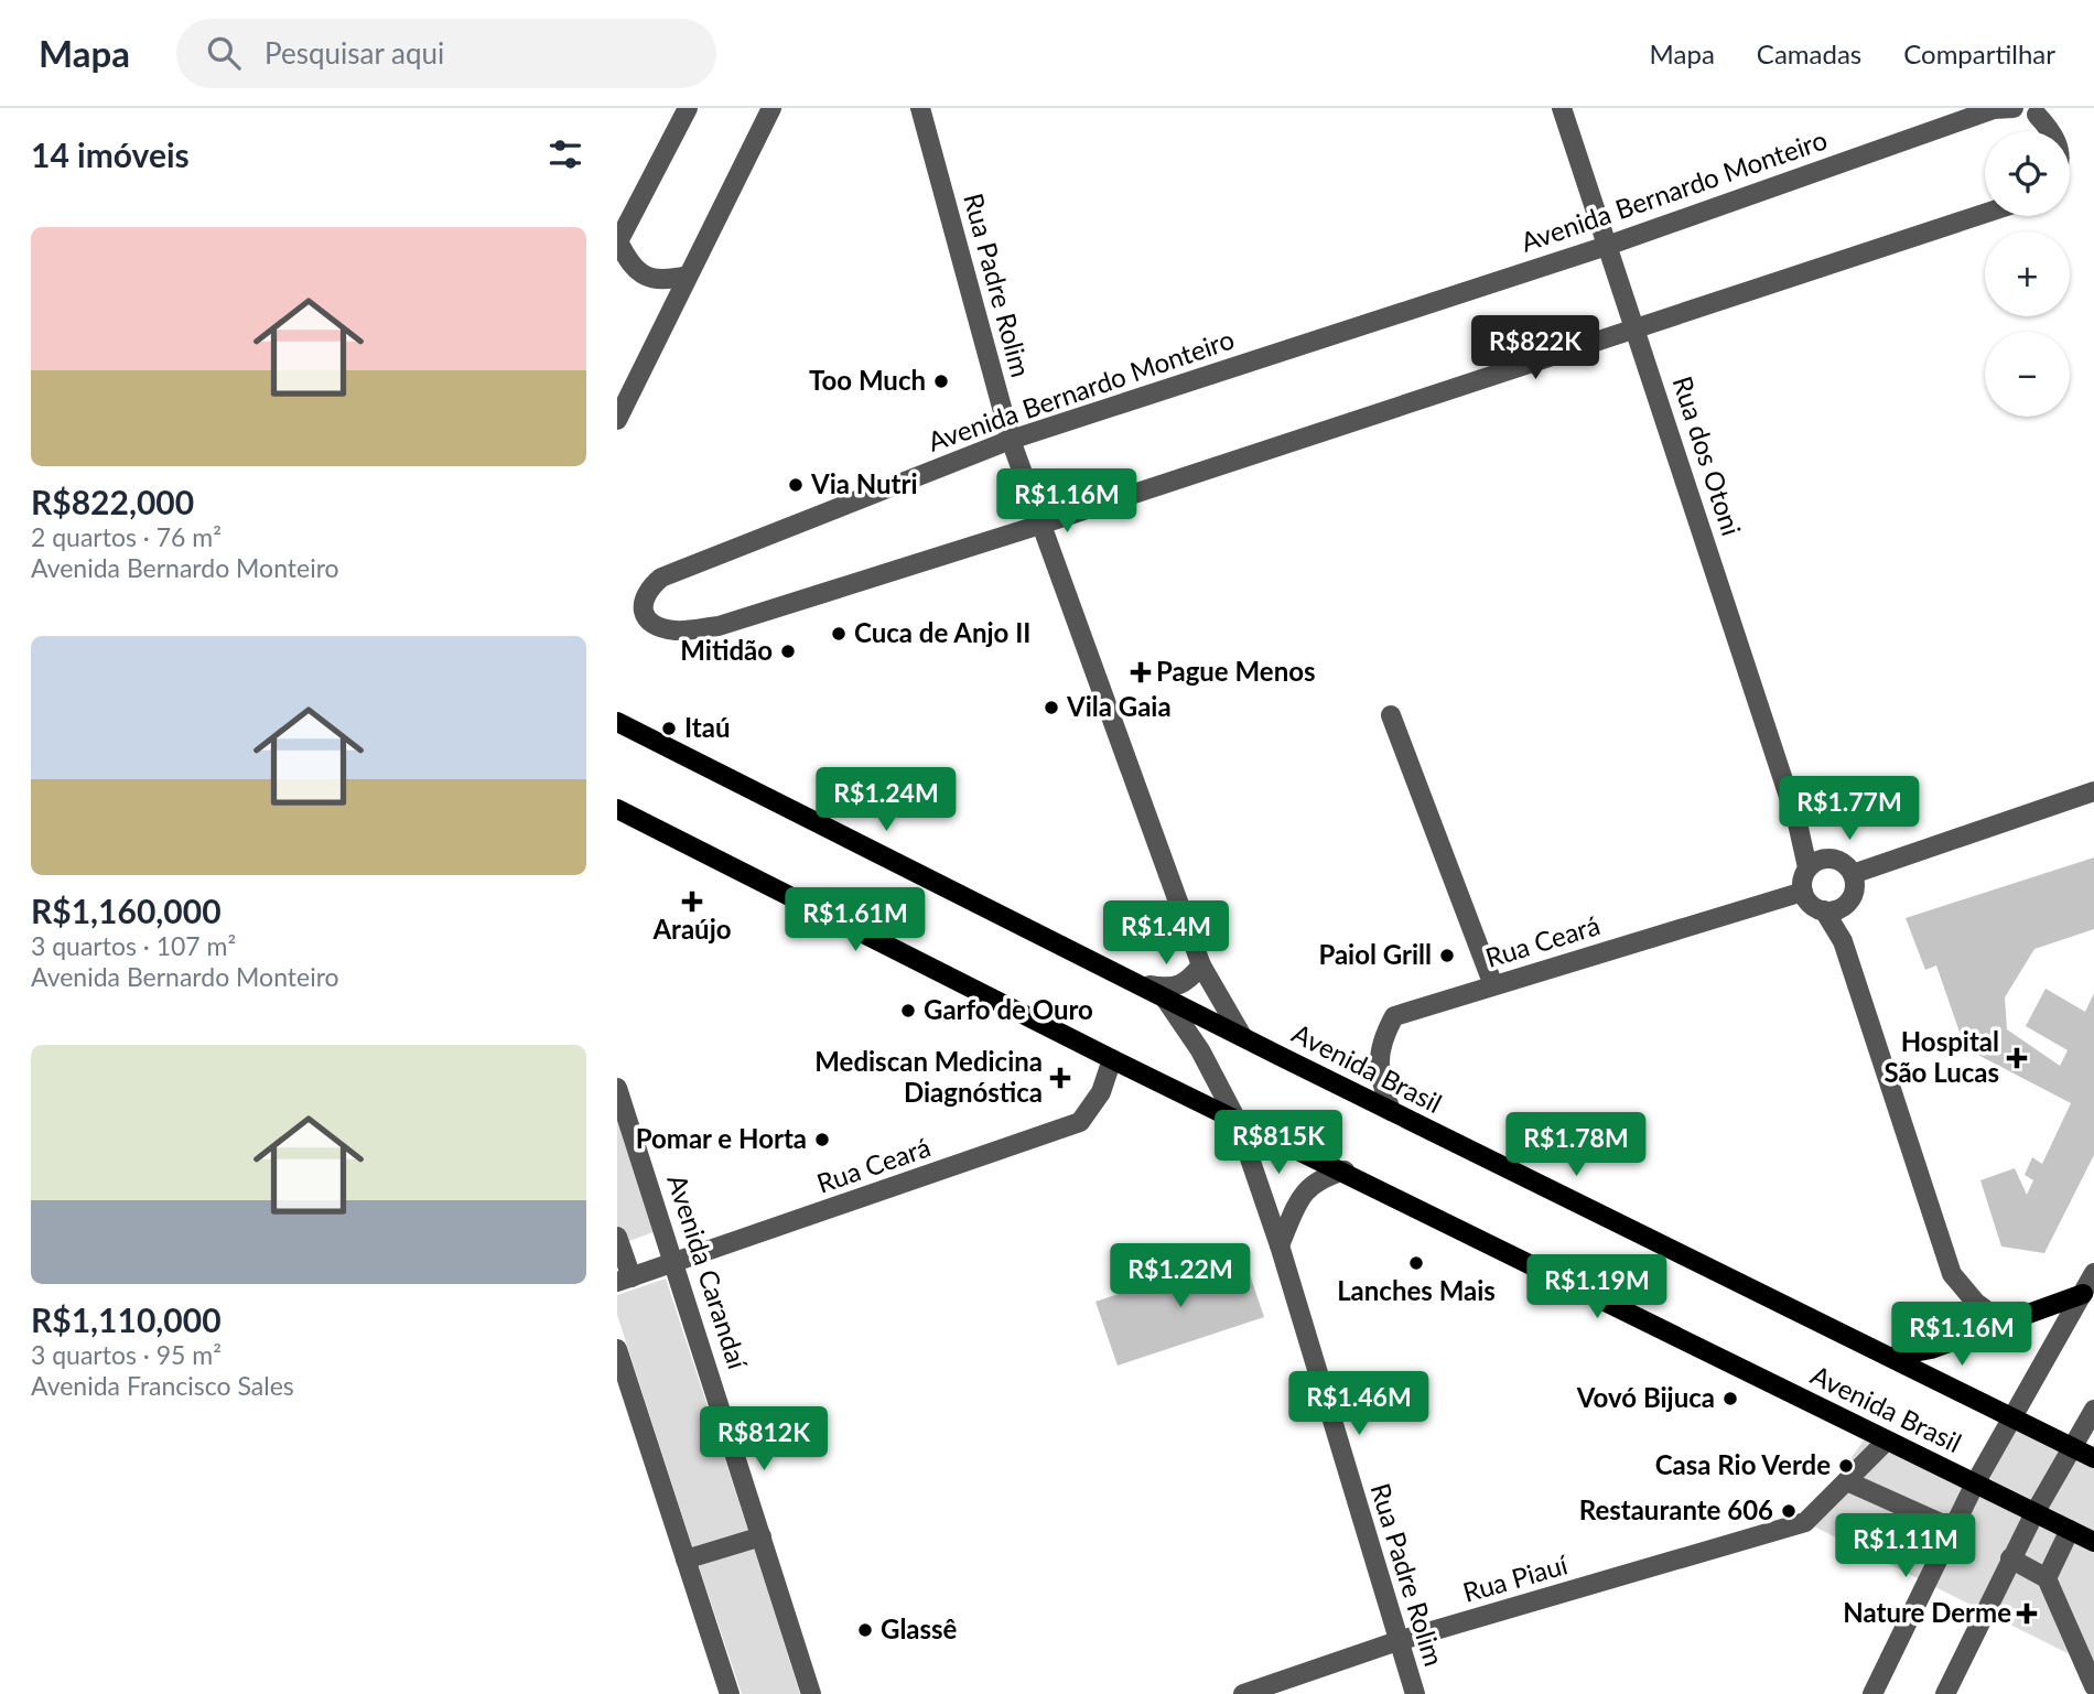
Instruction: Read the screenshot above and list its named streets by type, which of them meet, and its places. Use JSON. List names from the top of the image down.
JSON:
{
  "streets": {
    "main road": ["Avenida Brasil"],
    "street": [
      "Avenida Bernardo Monteiro",
      "Rua Padre Rolim",
      "Rua dos Otoni",
      "Rua Ceará",
      "Avenida Carandaí",
      "Rua Piauí"
    ]
  },
  "crossings": [
    ["Avenida Bernardo Monteiro", "Rua Padre Rolim"],
    ["Avenida Bernardo Monteiro", "Rua dos Otoni"],
    ["Rua Padre Rolim", "Avenida Brasil"],
    ["Rua Padre Rolim", "Rua Piauí"],
    ["Rua dos Otoni", "Rua Ceará"],
    ["Rua Ceará", "Avenida Brasil"],
    ["Rua Ceará", "Avenida Carandaí"]
  ],
  "places": {
    "other": [
      "Too Much",
      "Via Nutri",
      "Cuca de Anjo II",
      "Mitidão",
      "Vila Gaia",
      "Itaú",
      "Paiol Grill",
      "Garfo de Ouro",
      "Pomar e Horta",
      "Lanches Mais",
      "Vovó Bijuca",
      "Casa Rio Verde",
      "Restaurante 606",
      "Glassê"
    ],
    "health": [
      "Pague Menos",
      "Araújo",
      "Hospital São Lucas",
      "Mediscan Medicina Diagnóstica",
      "Nature Derme"
    ]
  },
  "page": {
    "header": "Mapa",
    "search": "Pesquisar aqui",
    "nav": ["Mapa", "Camadas", "Compartilhar"],
    "heading": "14 imóveis",
    "map_buttons": ["+", "−"],
    "list": [
      {
        "name": "R$822,000",
        "note": "2 quartos · 76 m² · Avenida Bernardo Monteiro"
      },
      {
        "name": "R$1,160,000",
        "note": "3 quartos · 107 m² · Avenida Bernardo Monteiro"
      },
      {
        "name": "R$1,110,000",
        "note": "3 quartos · 95 m² · Avenida Francisco Sales"
      }
    ],
    "price": [
      "R$822K",
      "R$1.16M",
      "R$1.24M",
      "R$1.77M",
      "R$1.61M",
      "R$1.4M",
      "R$815K",
      "R$1.78M",
      "R$1.22M",
      "R$1.19M",
      "R$1.16M",
      "R$1.46M",
      "R$812K",
      "R$1.11M"
    ]
  }
}
